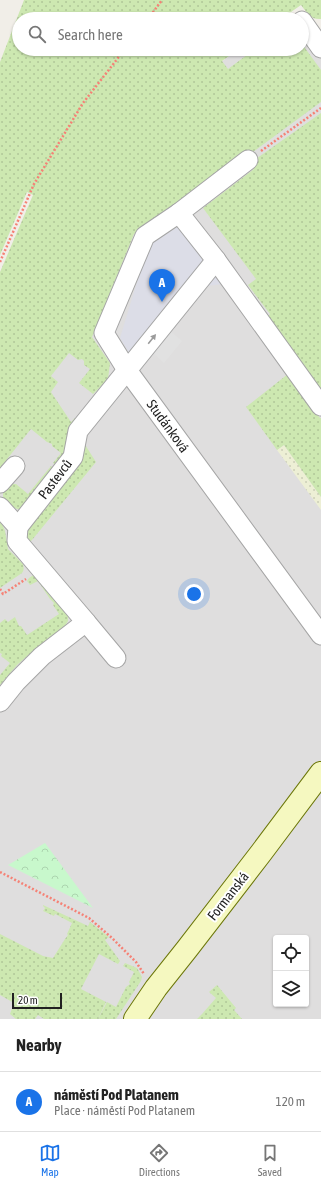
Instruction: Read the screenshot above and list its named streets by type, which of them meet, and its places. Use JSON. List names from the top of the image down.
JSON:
{
  "streets": {
    "street": ["Studánková", "Pastevců", "Formanská"]
  },
  "crossings": [
    ["Studánková", "Pastevců"]
  ],
  "one_way": ["Pastevců"],
  "scale_bar": "20 m",
  "page": {
    "search": "Search here",
    "pins": "A",
    "scale": "20 m",
    "heading": "Nearby",
    "list": [
      {
        "mark": "A",
        "name": "náměstí Pod Platanem",
        "note": "Place · náměstí Pod Platanem",
        "value": "120 m"
      }
    ],
    "nav": ["Map", "Directions", "Saved"]
  }
}
